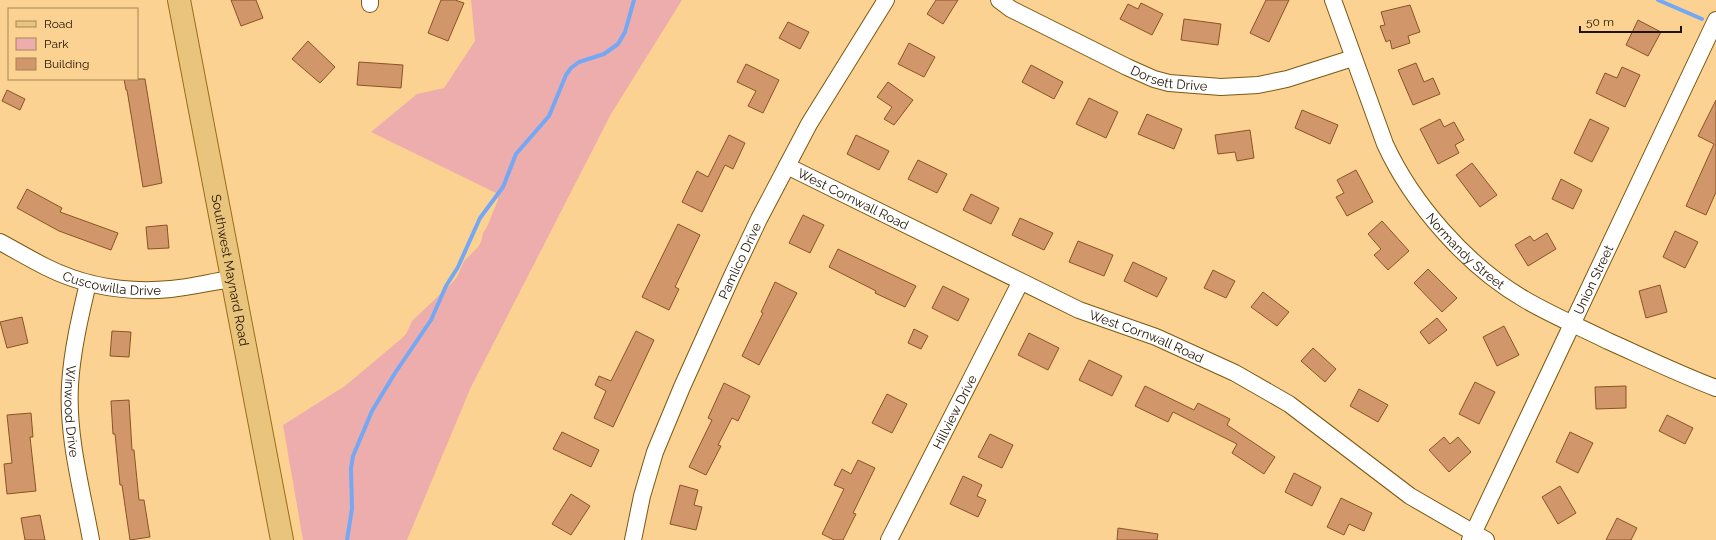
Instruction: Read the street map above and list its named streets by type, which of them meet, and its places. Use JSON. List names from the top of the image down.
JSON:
{
  "streets": {
    "main road": ["Southwest Maynard Road"],
    "street": [
      "Dorsett Drive",
      "West Cornwall Road",
      "Normandy Street",
      "Pamlico Drive",
      "Union Street",
      "Cuscowilla Drive",
      "Winwood Drive",
      "Hillview Drive"
    ]
  },
  "crossings": [
    ["Dorsett Drive", "Normandy Street"],
    ["West Cornwall Road", "Pamlico Drive"],
    ["West Cornwall Road", "Union Street"],
    ["West Cornwall Road", "Hillview Drive"],
    ["Normandy Street", "Union Street"],
    ["Southwest Maynard Road", "Cuscowilla Drive"],
    ["Cuscowilla Drive", "Winwood Drive"]
  ],
  "legend": ["Road", "Park", "Building"],
  "scale_bar": "50 m"
}
